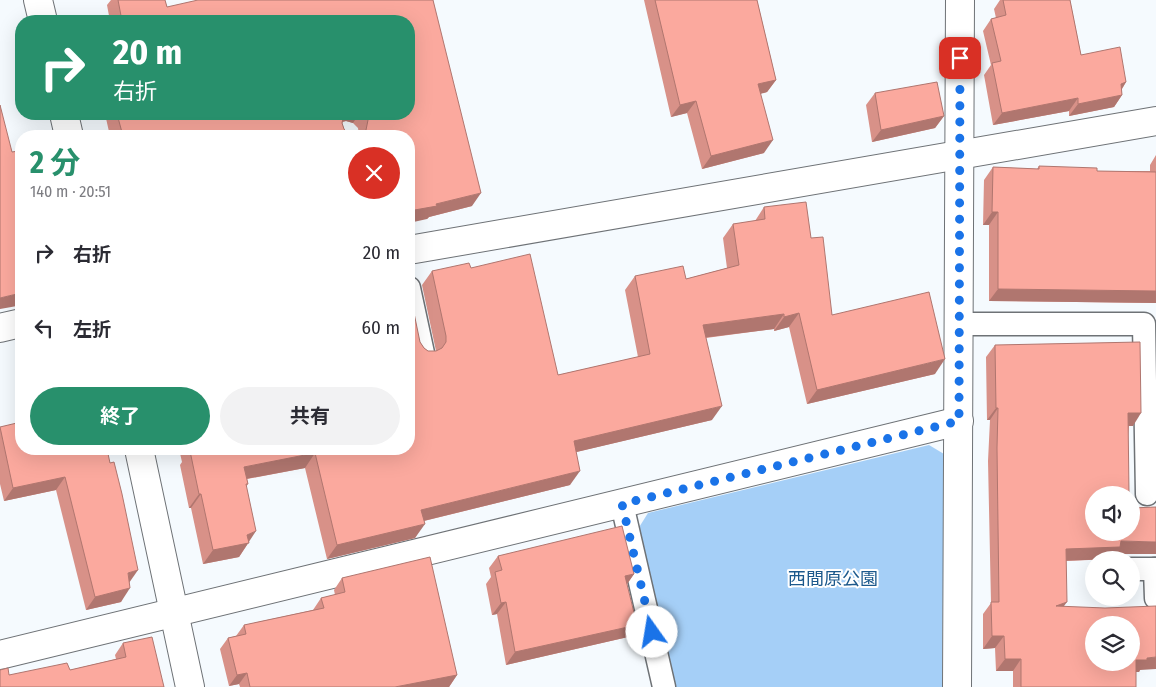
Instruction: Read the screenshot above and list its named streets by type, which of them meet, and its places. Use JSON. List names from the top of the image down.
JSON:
{
  "parks": ["西間原公園"],
  "page": {
    "turn": ["20 m", "右折"],
    "heading": ["2 分", "140 m · 20:51"],
    "list": [
      {
        "name": "右折",
        "value": "20 m"
      },
      {
        "name": "左折",
        "value": "60 m"
      }
    ],
    "buttons": ["終了", "共有"]
  }
}
